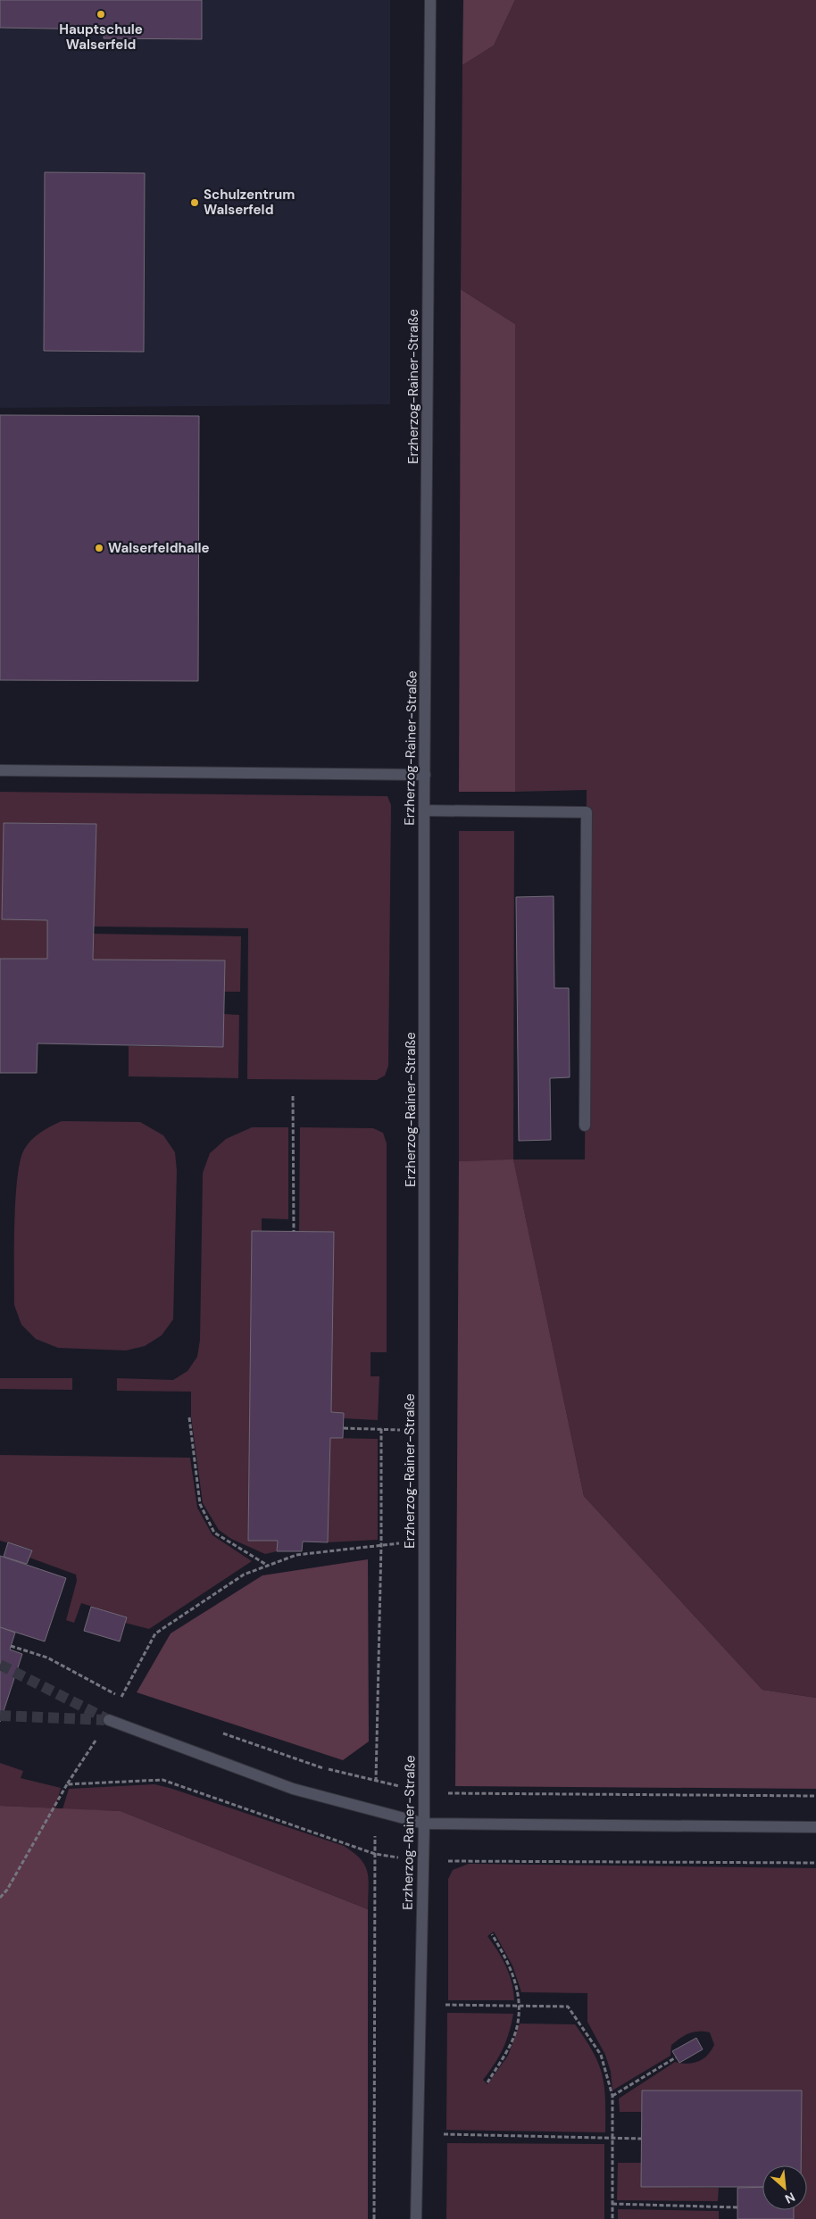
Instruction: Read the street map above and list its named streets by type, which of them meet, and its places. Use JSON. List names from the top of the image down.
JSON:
{
  "streets": {
    "lane": ["Erzherzog-Rainer-Straße"]
  },
  "places": ["Hauptschule Walserfeld", "Schulzentrum Walserfeld", "Walserfeldhalle"],
  "north": "bottom right"
}
